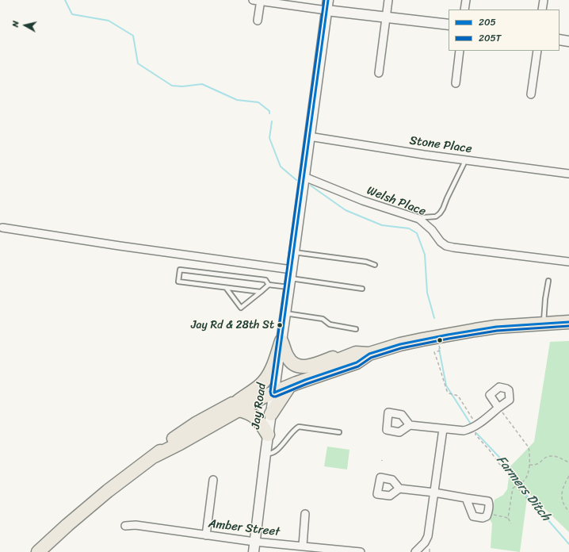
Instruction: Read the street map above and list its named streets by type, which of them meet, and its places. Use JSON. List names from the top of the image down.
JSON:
{
  "streets": {
    "street": [
      "Stone Place",
      "Welsh Place",
      "Jay Road",
      "Amber Street"
    ]
  },
  "crossings": [
    ["Stone Place", "Jay Road"],
    ["Welsh Place", "Jay Road"],
    ["Jay Road", "Amber Street"]
  ],
  "water": ["Farmers Ditch"],
  "places": ["Jay Rd & 28th St"],
  "lines": ["transit line 205", "transit line 205T"],
  "legend": ["205", "205T"],
  "north": "left"
}
